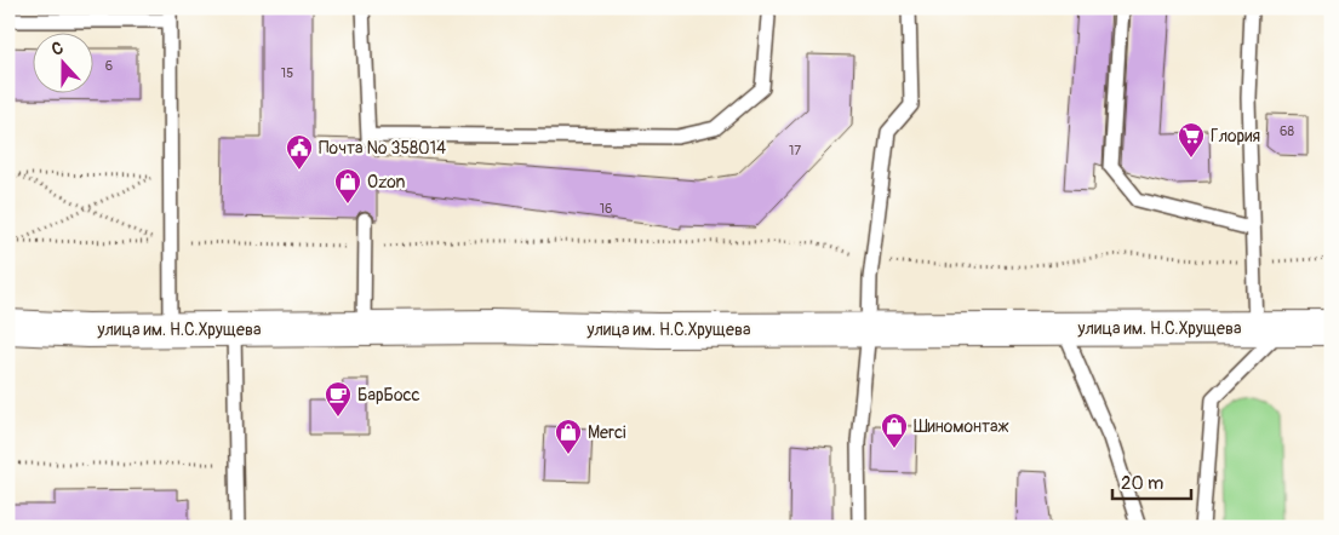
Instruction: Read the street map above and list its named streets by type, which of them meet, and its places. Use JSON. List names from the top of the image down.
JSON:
{
  "streets": {
    "main road": ["улица им. Н.С.Хрущева"]
  },
  "places": {
    "supermarket": ["Глория"],
    "public building": ["Почта № 358014"],
    "shop": ["Ozon", "Шиномонтаж", "Merci"],
    "cafe": ["БарБосс"]
  },
  "house_numbers": [
    "6",
    "15",
    "68",
    "17",
    "16"
  ],
  "scale_bar": "20 m",
  "north": "top"
}
